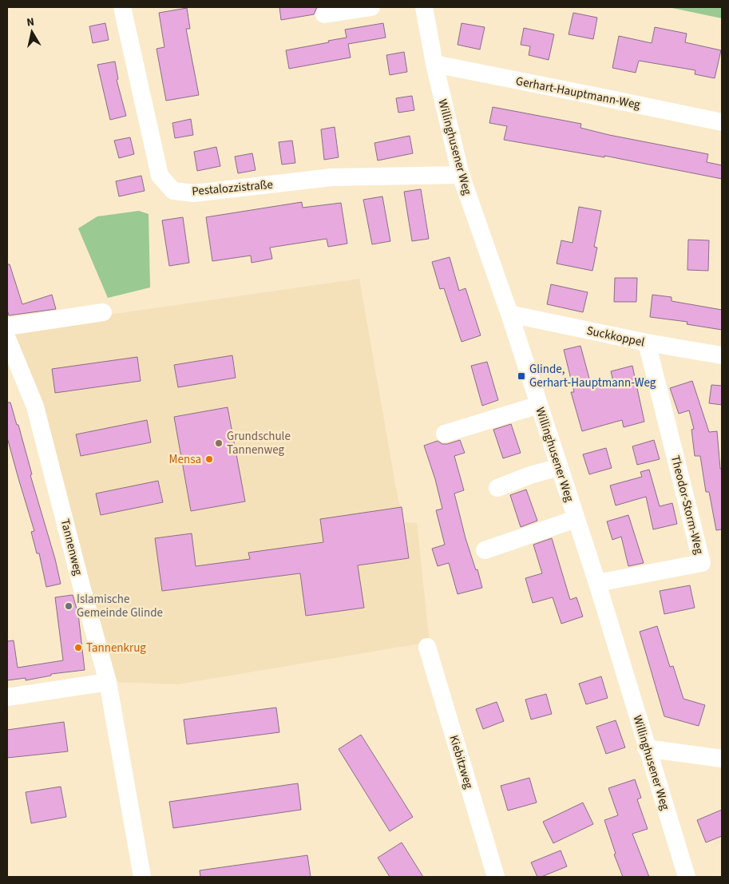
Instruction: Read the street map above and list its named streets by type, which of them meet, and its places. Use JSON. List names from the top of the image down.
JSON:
{
  "streets": {
    "street": [
      "Gerhart-Hauptmann-Weg",
      "Willinghusener Weg",
      "Pestalozzistraße",
      "Suckkoppel",
      "Theodor-Storm-Weg",
      "Tannenweg",
      "Kiebitzweg"
    ]
  },
  "crossings": [
    ["Gerhart-Hauptmann-Weg", "Willinghusener Weg"],
    ["Willinghusener Weg", "Pestalozzistraße"],
    ["Willinghusener Weg", "Suckkoppel"],
    ["Willinghusener Weg", "Theodor-Storm-Weg"],
    ["Suckkoppel", "Theodor-Storm-Weg"]
  ],
  "places": {
    "transit": ["Glinde, Gerhart-Hauptmann-Weg"],
    "other": [
      "Grundschule Tannenweg",
      "Mensa",
      "Islamische Gemeinde Glinde",
      "Tannenkrug"
    ]
  },
  "north": "top"
}
